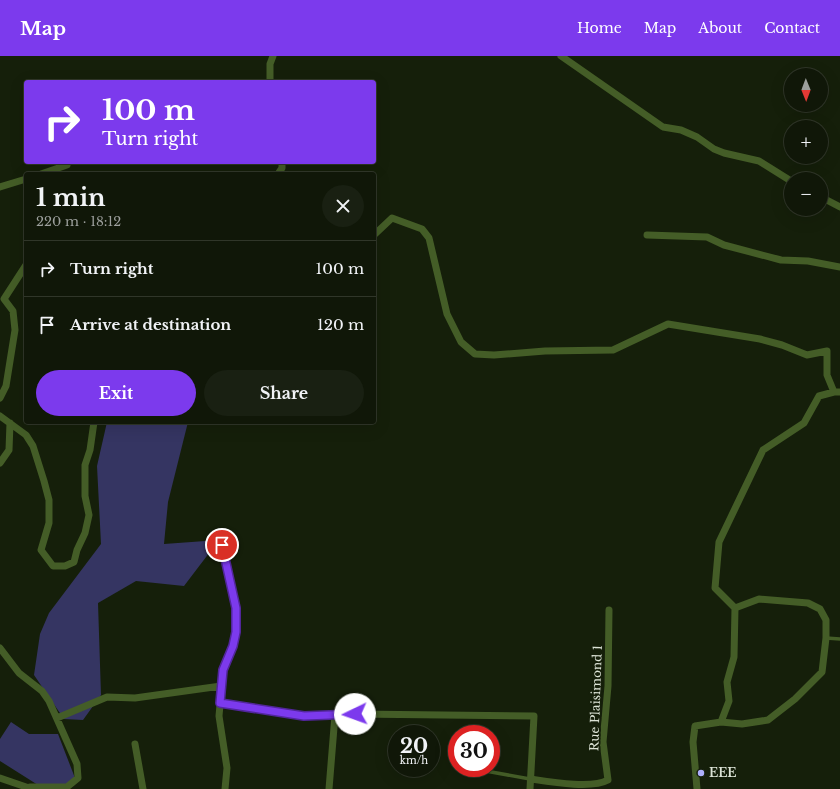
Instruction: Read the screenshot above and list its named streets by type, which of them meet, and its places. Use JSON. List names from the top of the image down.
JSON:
{
  "streets": {
    "street": ["Rue Plaisimond 1"]
  },
  "places": ["EEE"],
  "north": "bottom",
  "page": {
    "header": "Map",
    "nav": [
      "Home",
      "Map",
      "About",
      "Contact"
    ],
    "map_buttons": ["+", "−"],
    "turn": ["100 m", "Turn right"],
    "heading": ["1 min", "220 m · 18:12"],
    "list": [
      {
        "name": "Turn right",
        "value": "100 m"
      },
      {
        "name": "Arrive at destination",
        "value": "120 m"
      }
    ],
    "buttons": ["Exit", "Share"],
    "speed": "20 km/h",
    "limit": "30"
  }
}
